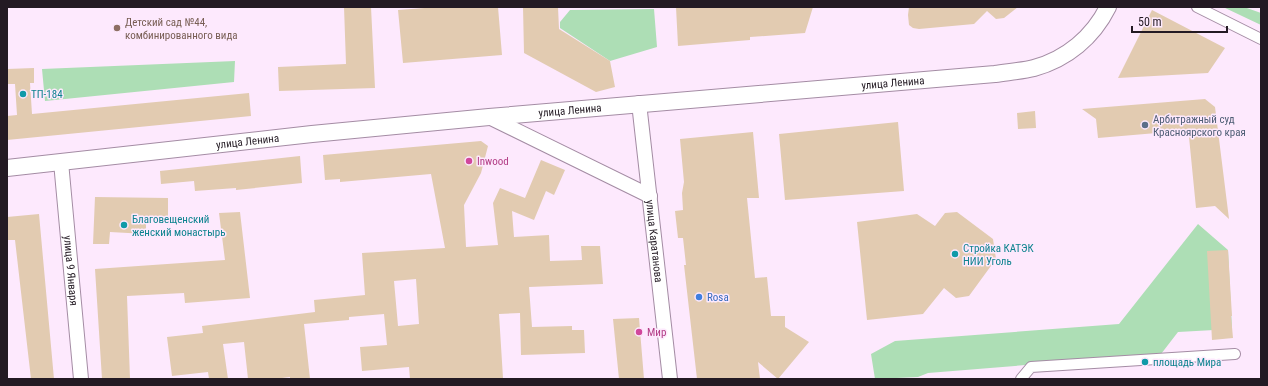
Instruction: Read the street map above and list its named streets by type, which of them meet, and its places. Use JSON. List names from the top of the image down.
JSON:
{
  "streets": {
    "main road": ["улица Ленина"],
    "street": ["улица Каратанова", "улица 9 Января"]
  },
  "crossings": [
    ["улица Ленина", "улица Каратанова"],
    ["улица Ленина", "улица 9 Января"]
  ],
  "places": [
    "Детский сад №44, комбинированного вида",
    "ТП-184",
    "Арбитражный суд Красноярского края",
    "Inwood",
    "Благовещенский женский монастырь",
    "Стройка КАТЭК НИИ Уголь",
    "Rosa",
    "Мир",
    "площадь Мира"
  ],
  "scale_bar": "50 m"
}
